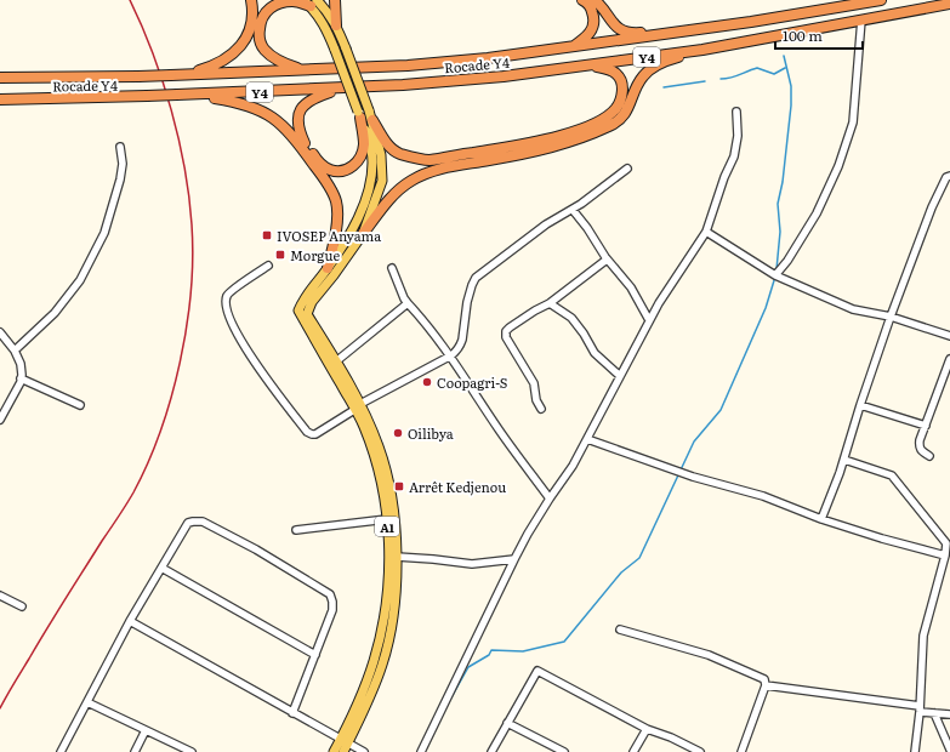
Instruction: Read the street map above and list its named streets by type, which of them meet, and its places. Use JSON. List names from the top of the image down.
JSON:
{
  "streets": {
    "highway": ["Y4", "Rocade Y4"],
    "main road": ["A1"]
  },
  "places": {
    "transit": ["IVOSEP Anyama", "Morgue", "Arrêt Kedjenou"],
    "other": ["Coopagri-S", "Oilibya"]
  },
  "scale_bar": "100 m"
}
